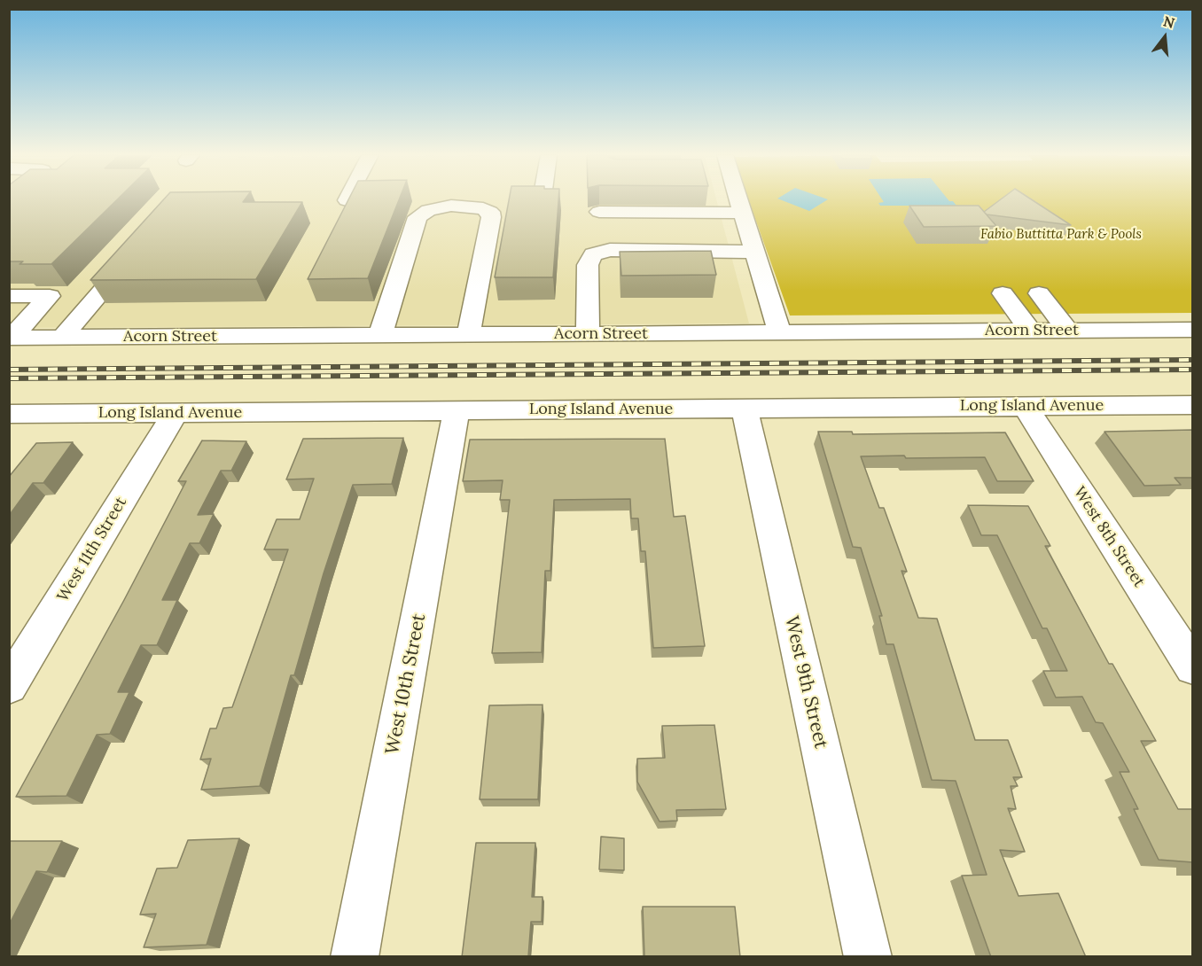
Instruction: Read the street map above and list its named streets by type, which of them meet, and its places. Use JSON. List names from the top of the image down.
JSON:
{
  "streets": {
    "street": [
      "Acorn Street",
      "Long Island Avenue",
      "West 8th Street",
      "West 11th Street",
      "West 9th Street",
      "West 10th Street"
    ]
  },
  "crossings": [
    ["Long Island Avenue", "West 8th Street"],
    ["Long Island Avenue", "West 11th Street"],
    ["Long Island Avenue", "West 9th Street"],
    ["Long Island Avenue", "West 10th Street"]
  ],
  "parks": ["Fabio Buttitta Park & Pools"],
  "north": "top"
}
